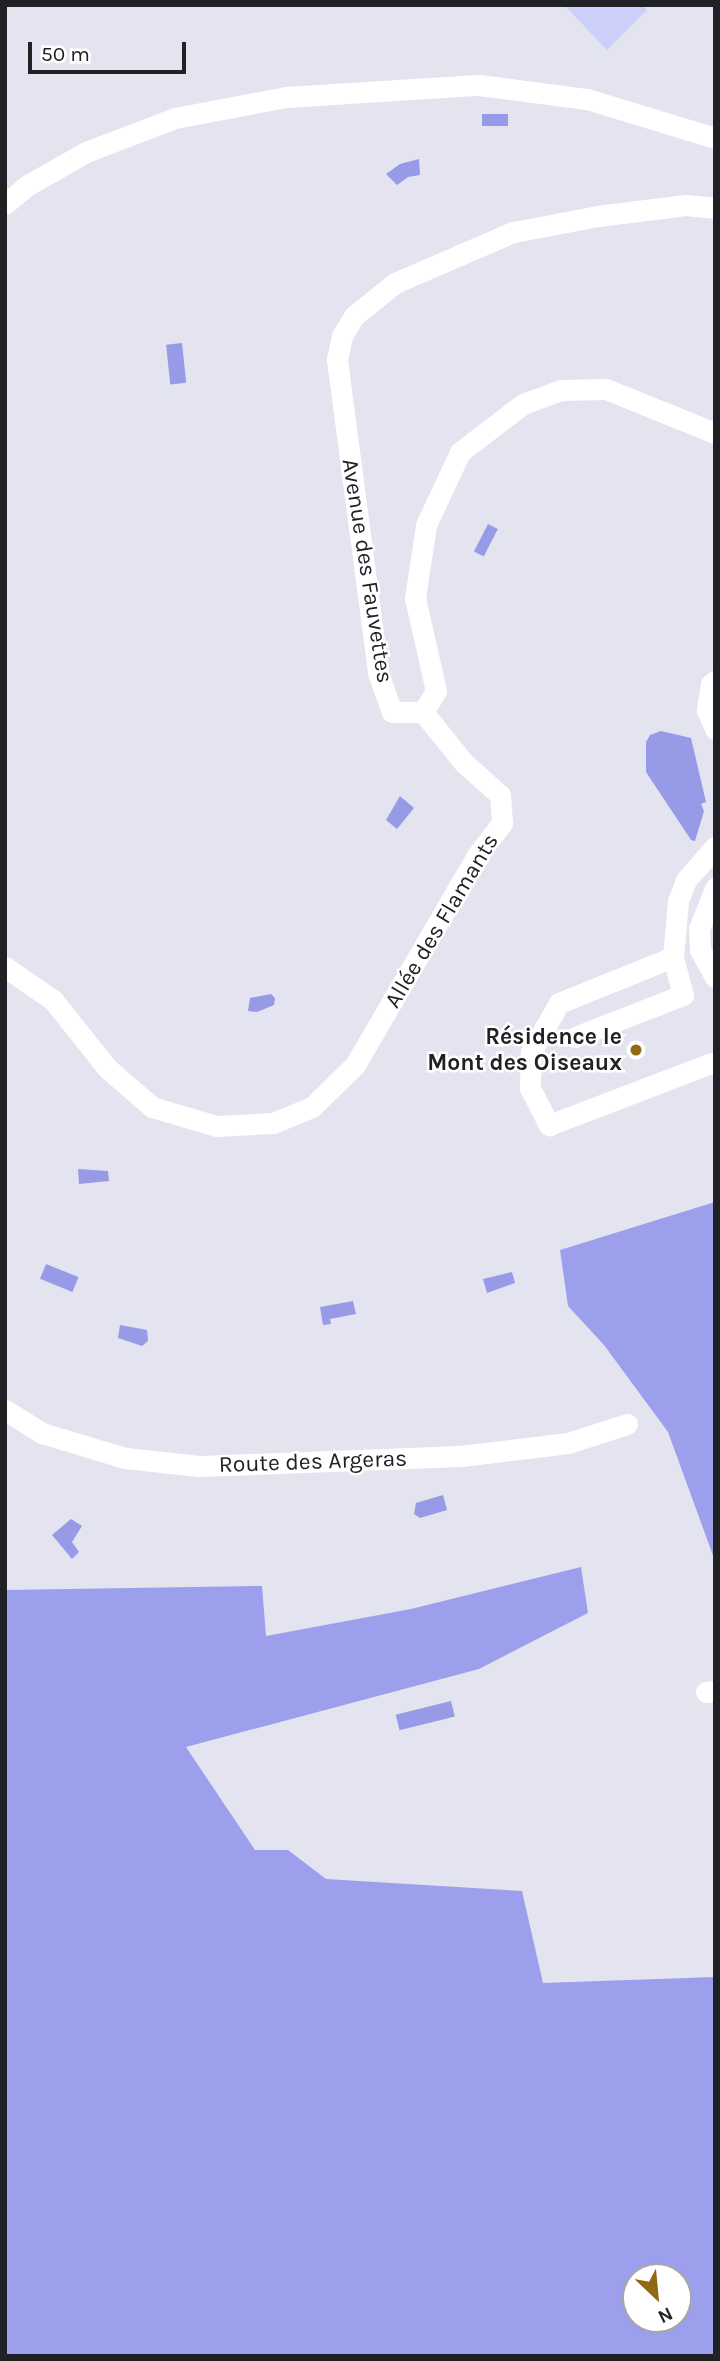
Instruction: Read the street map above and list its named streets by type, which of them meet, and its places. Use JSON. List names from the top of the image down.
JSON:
{
  "streets": {
    "street": ["Avenue des Fauvettes", "Allée des Flamants", "Route des Argeras"]
  },
  "crossings": [
    ["Avenue des Fauvettes", "Allée des Flamants"]
  ],
  "places": ["Résidence le Mont des Oiseaux"],
  "scale_bar": "50 m",
  "north": "bottom right"
}
